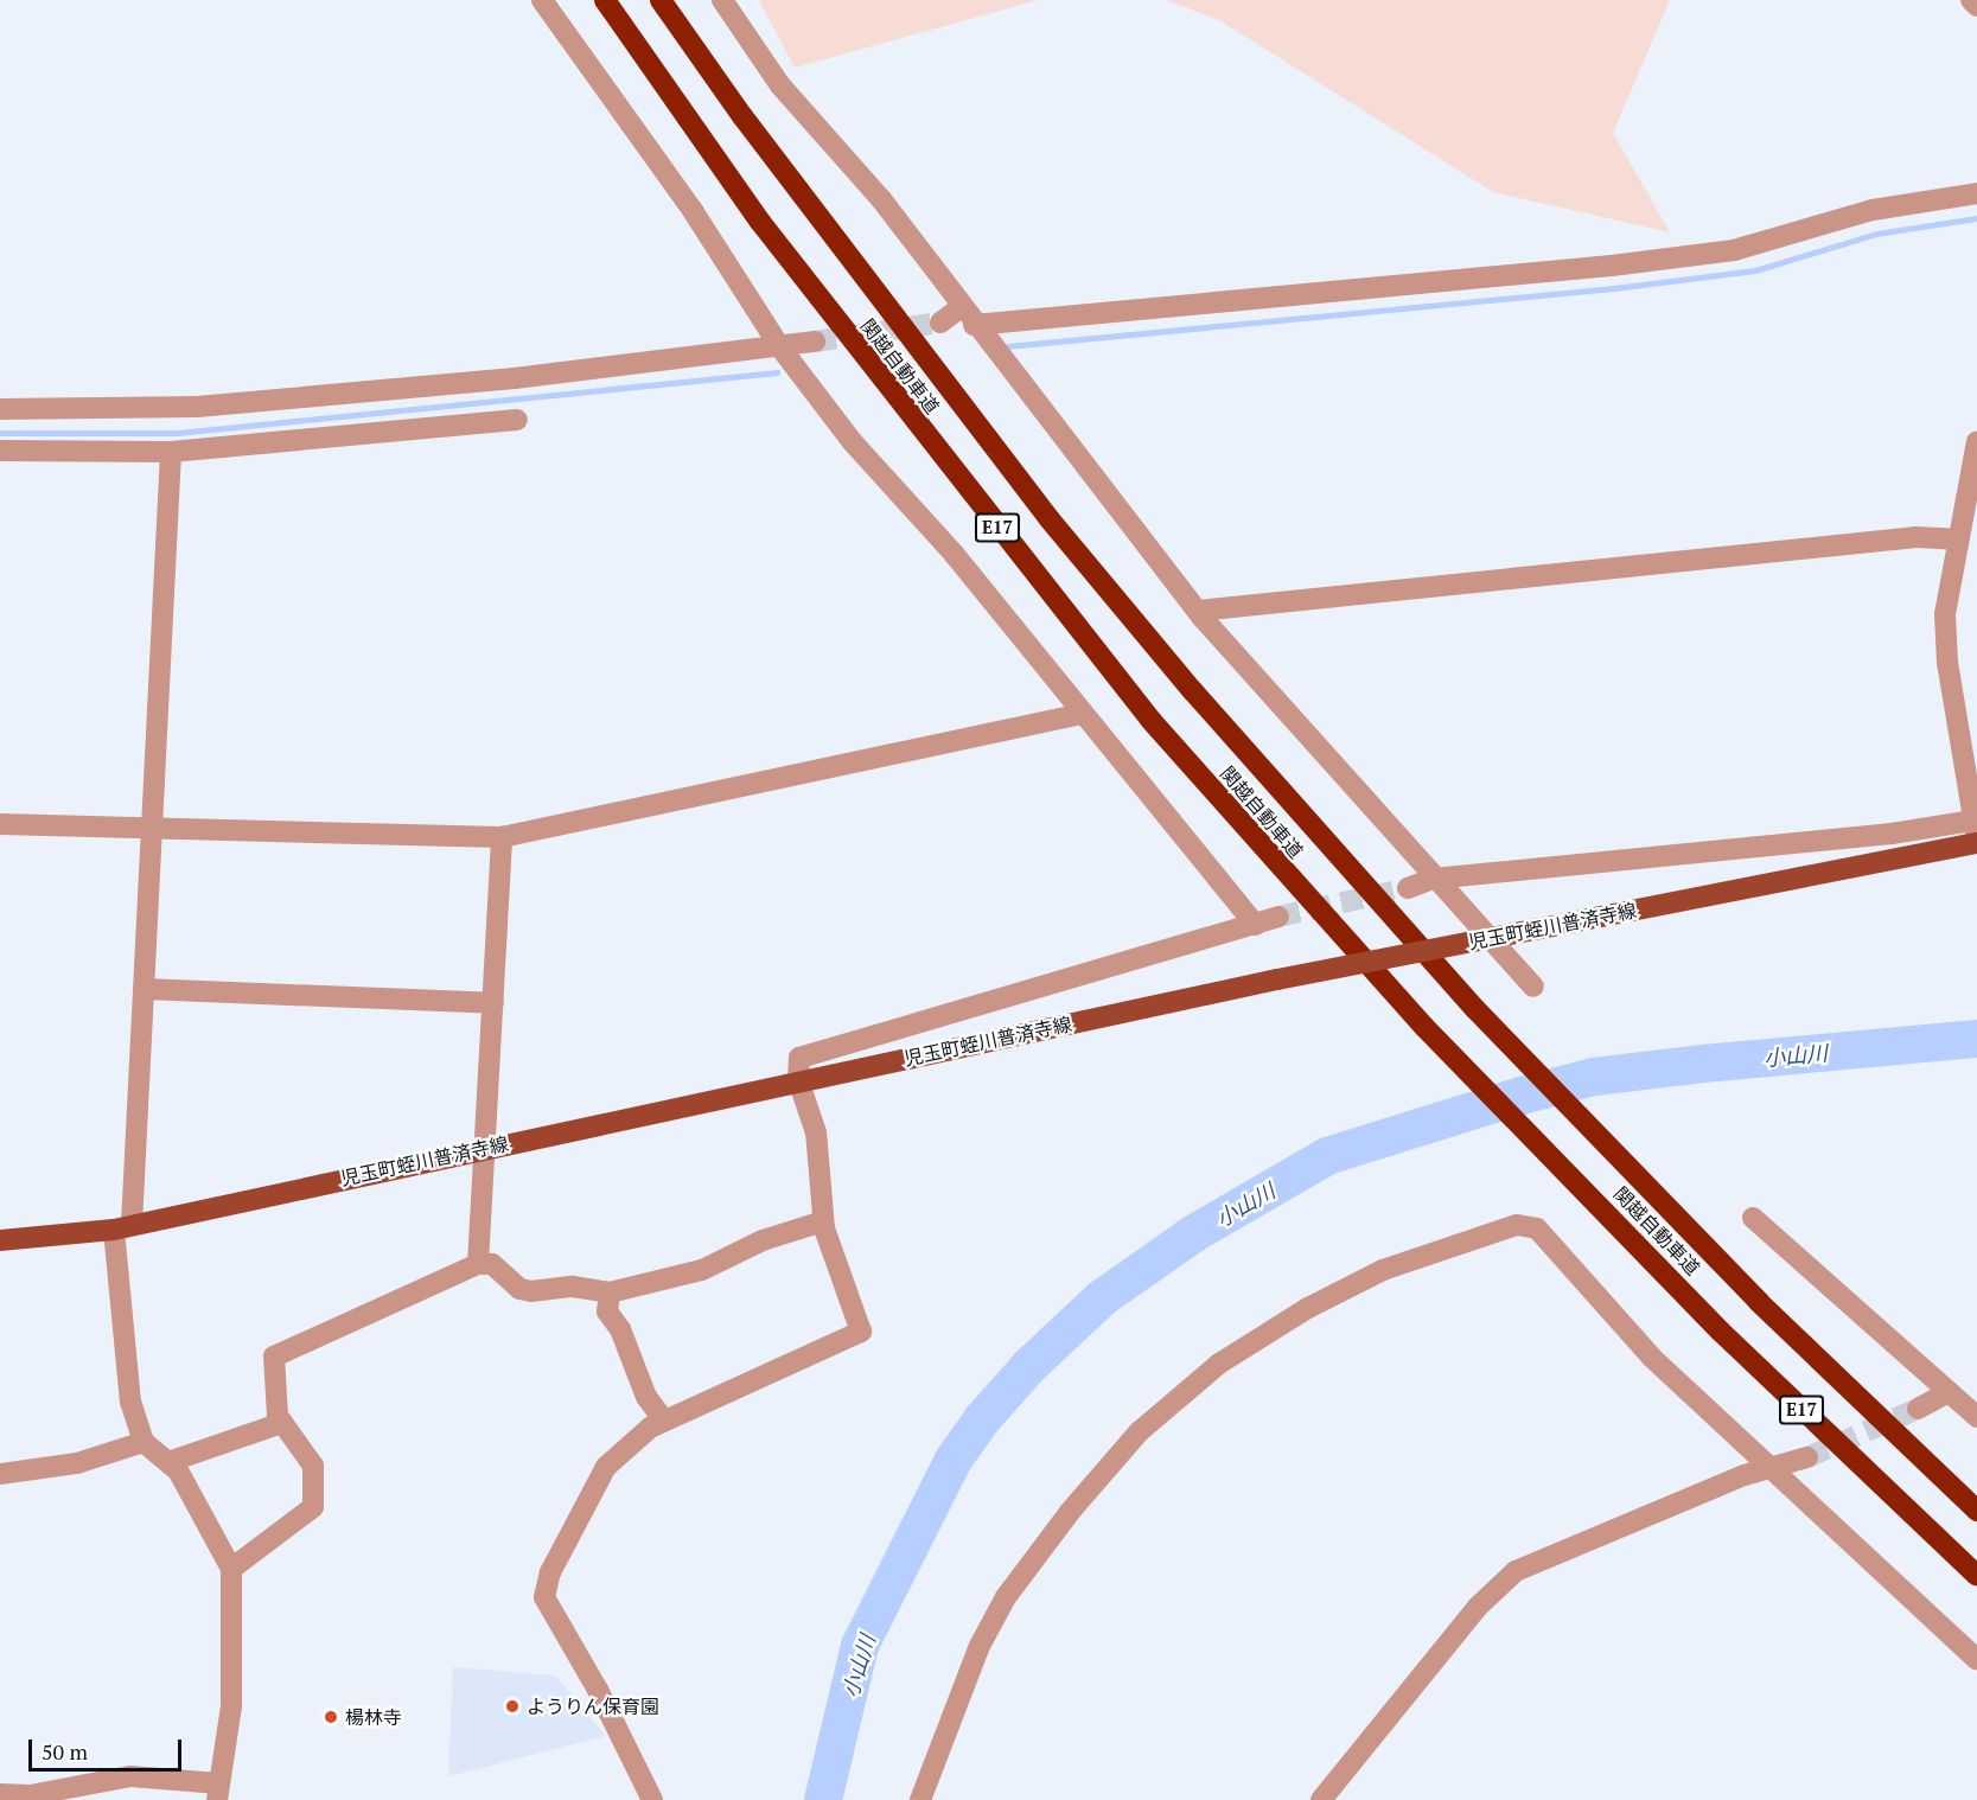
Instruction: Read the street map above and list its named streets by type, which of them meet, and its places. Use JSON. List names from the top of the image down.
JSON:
{
  "streets": {
    "highway": ["関越自動車道", "E17"],
    "main road": ["児玉町蛭川普済寺線"]
  },
  "water": ["小山川"],
  "places": ["ようりん保育園", "楊林寺"],
  "scale_bar": "50 m"
}
